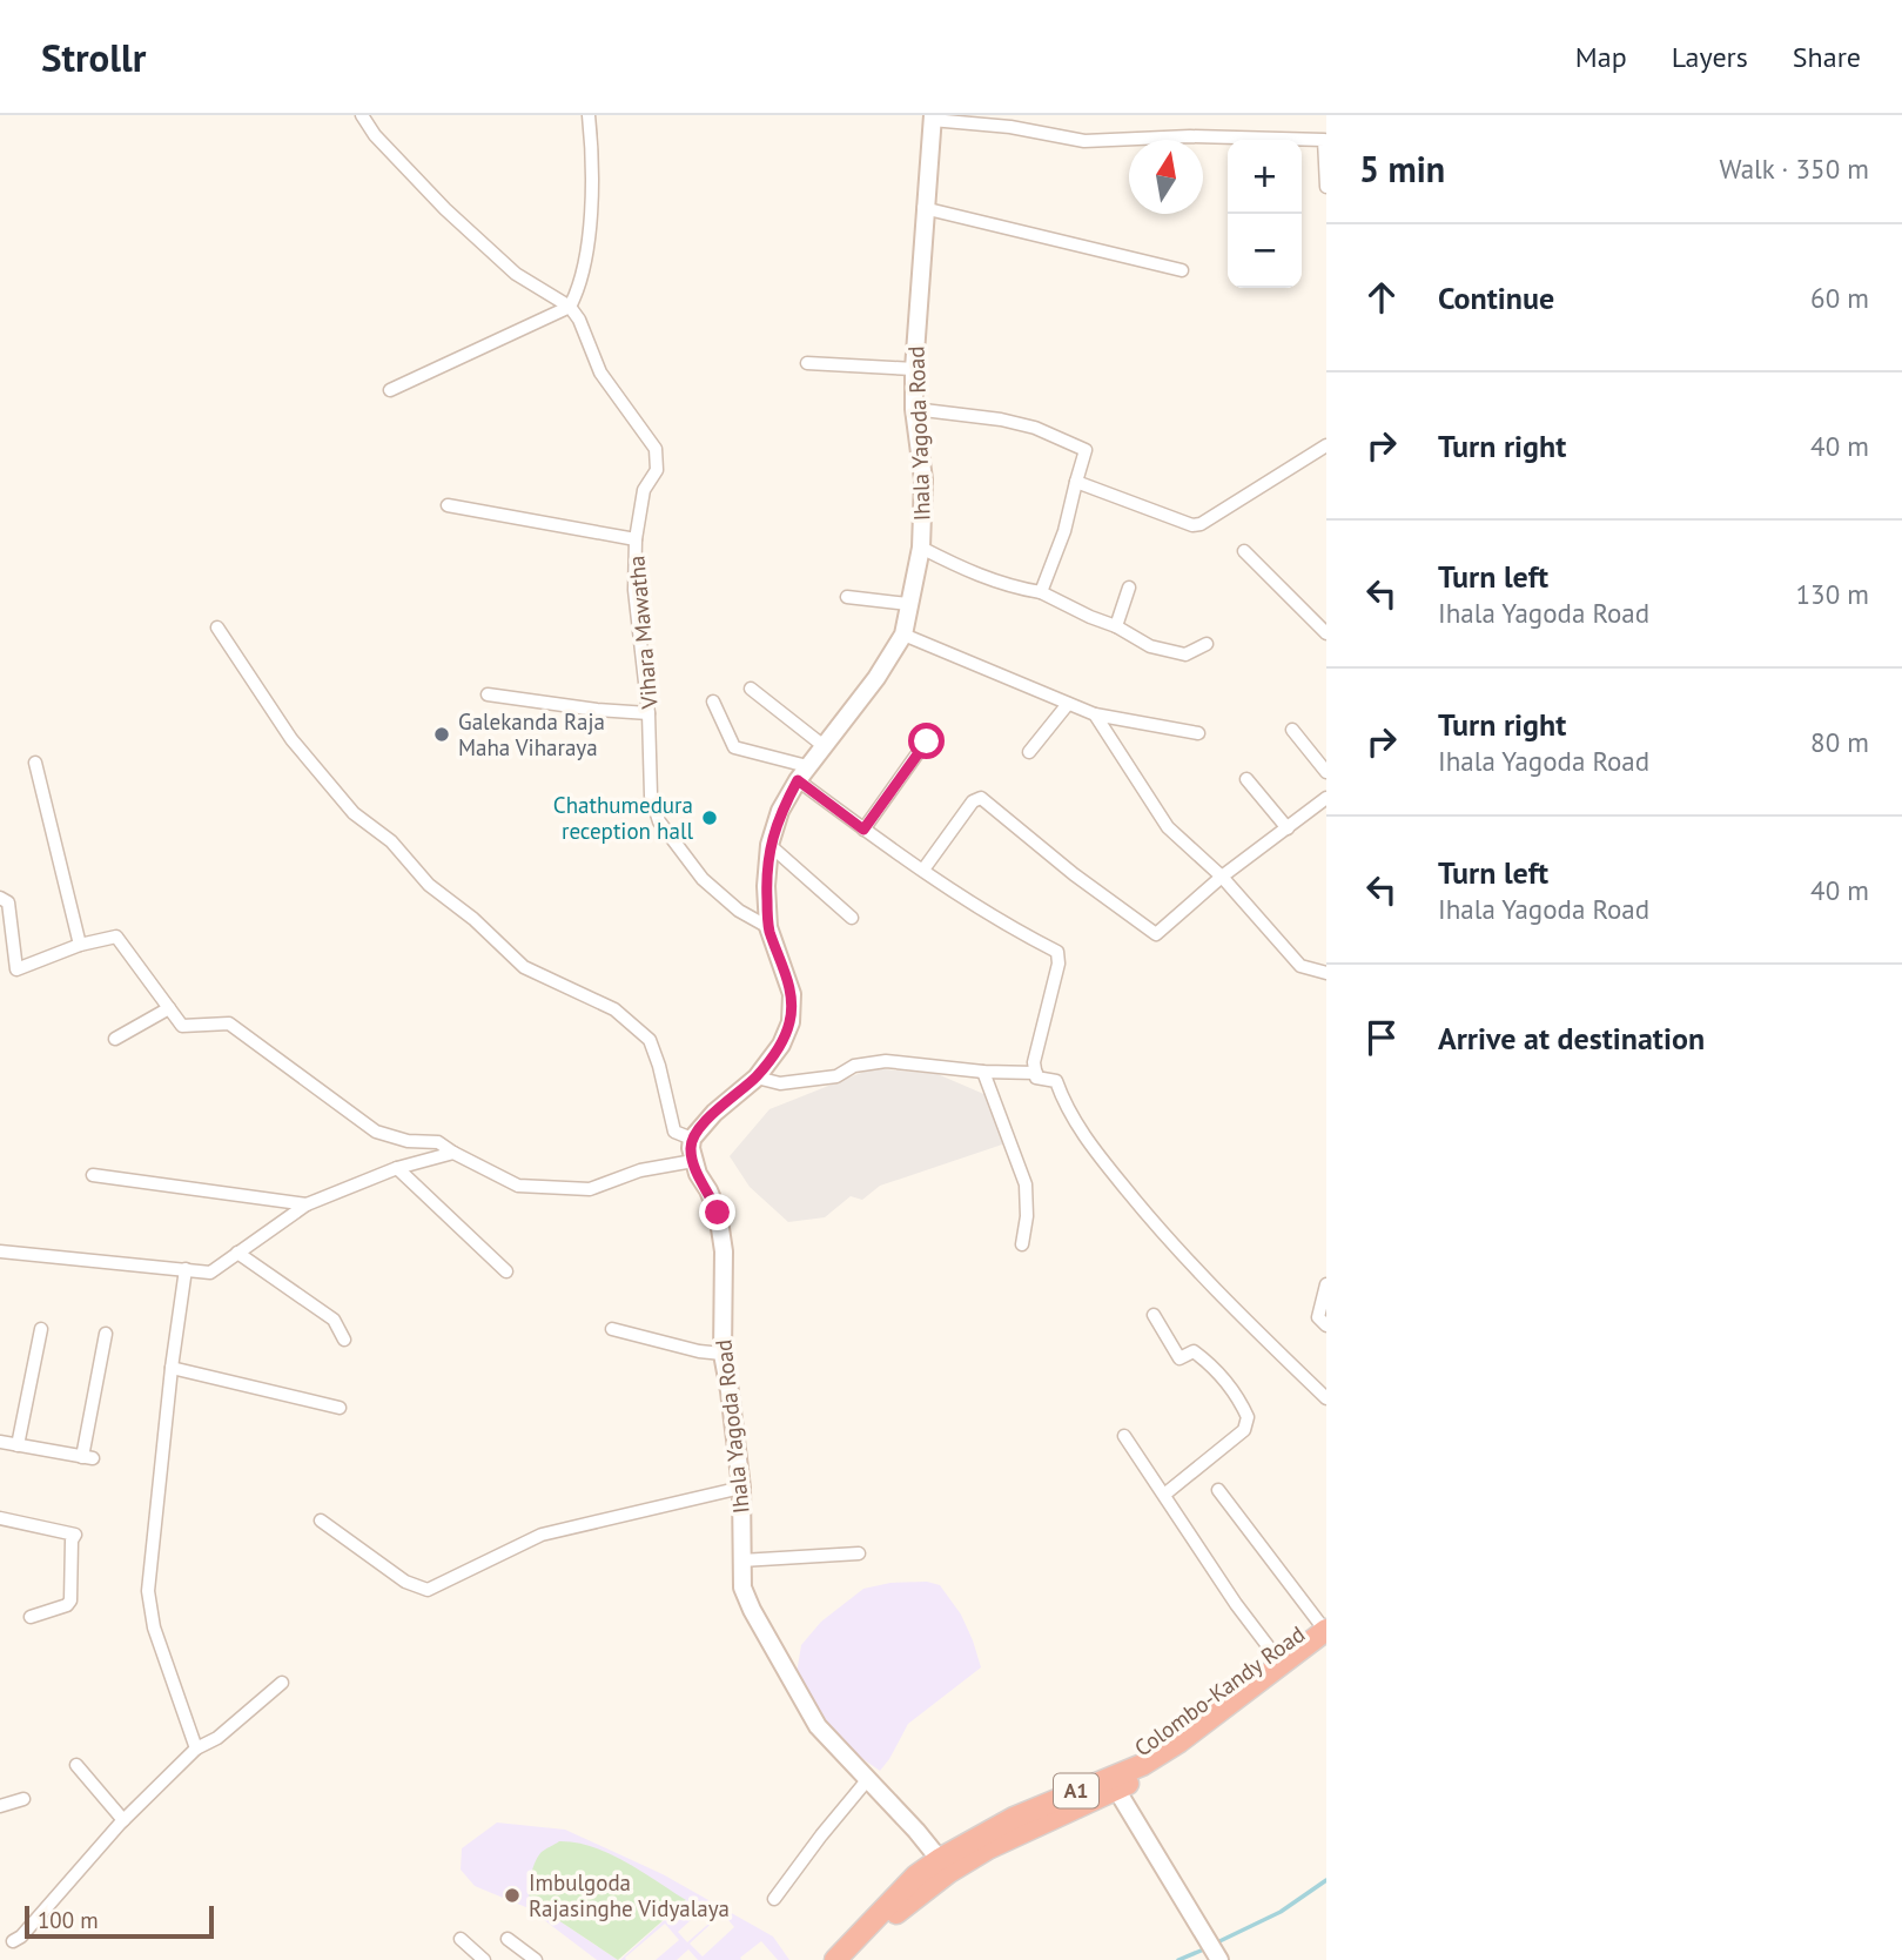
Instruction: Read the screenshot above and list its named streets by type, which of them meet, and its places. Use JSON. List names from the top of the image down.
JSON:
{
  "streets": {
    "highway": ["Colombo-Kandy Road", "A1"],
    "street": ["Ihala Yagoda Road", "Vihara Mawatha"]
  },
  "crossings": [
    ["Ihala Yagoda Road", "Vihara Mawatha"],
    ["Ihala Yagoda Road", "Colombo-Kandy Road"]
  ],
  "places": ["Galekanda Raja Maha Viharaya", "Chathumedura reception hall", "Imbulgoda Rajasinghe Vidyalaya"],
  "scale_bar": "100 m",
  "north": "top",
  "page": {
    "header": "Strollr",
    "nav": ["Map", "Layers", "Share"],
    "heading": ["5 min", "Walk · 350 m"],
    "map_buttons": ["+", "−"],
    "list": [
      ["Continue", "60 m"],
      ["Turn right", "40 m"],
      ["Turn left", "Ihala Yagoda Road", "130 m"],
      ["Turn right", "Ihala Yagoda Road", "80 m"],
      ["Turn left", "Ihala Yagoda Road", "40 m"],
      "Arrive at destination"
    ],
    "scale": "100 m"
  }
}
